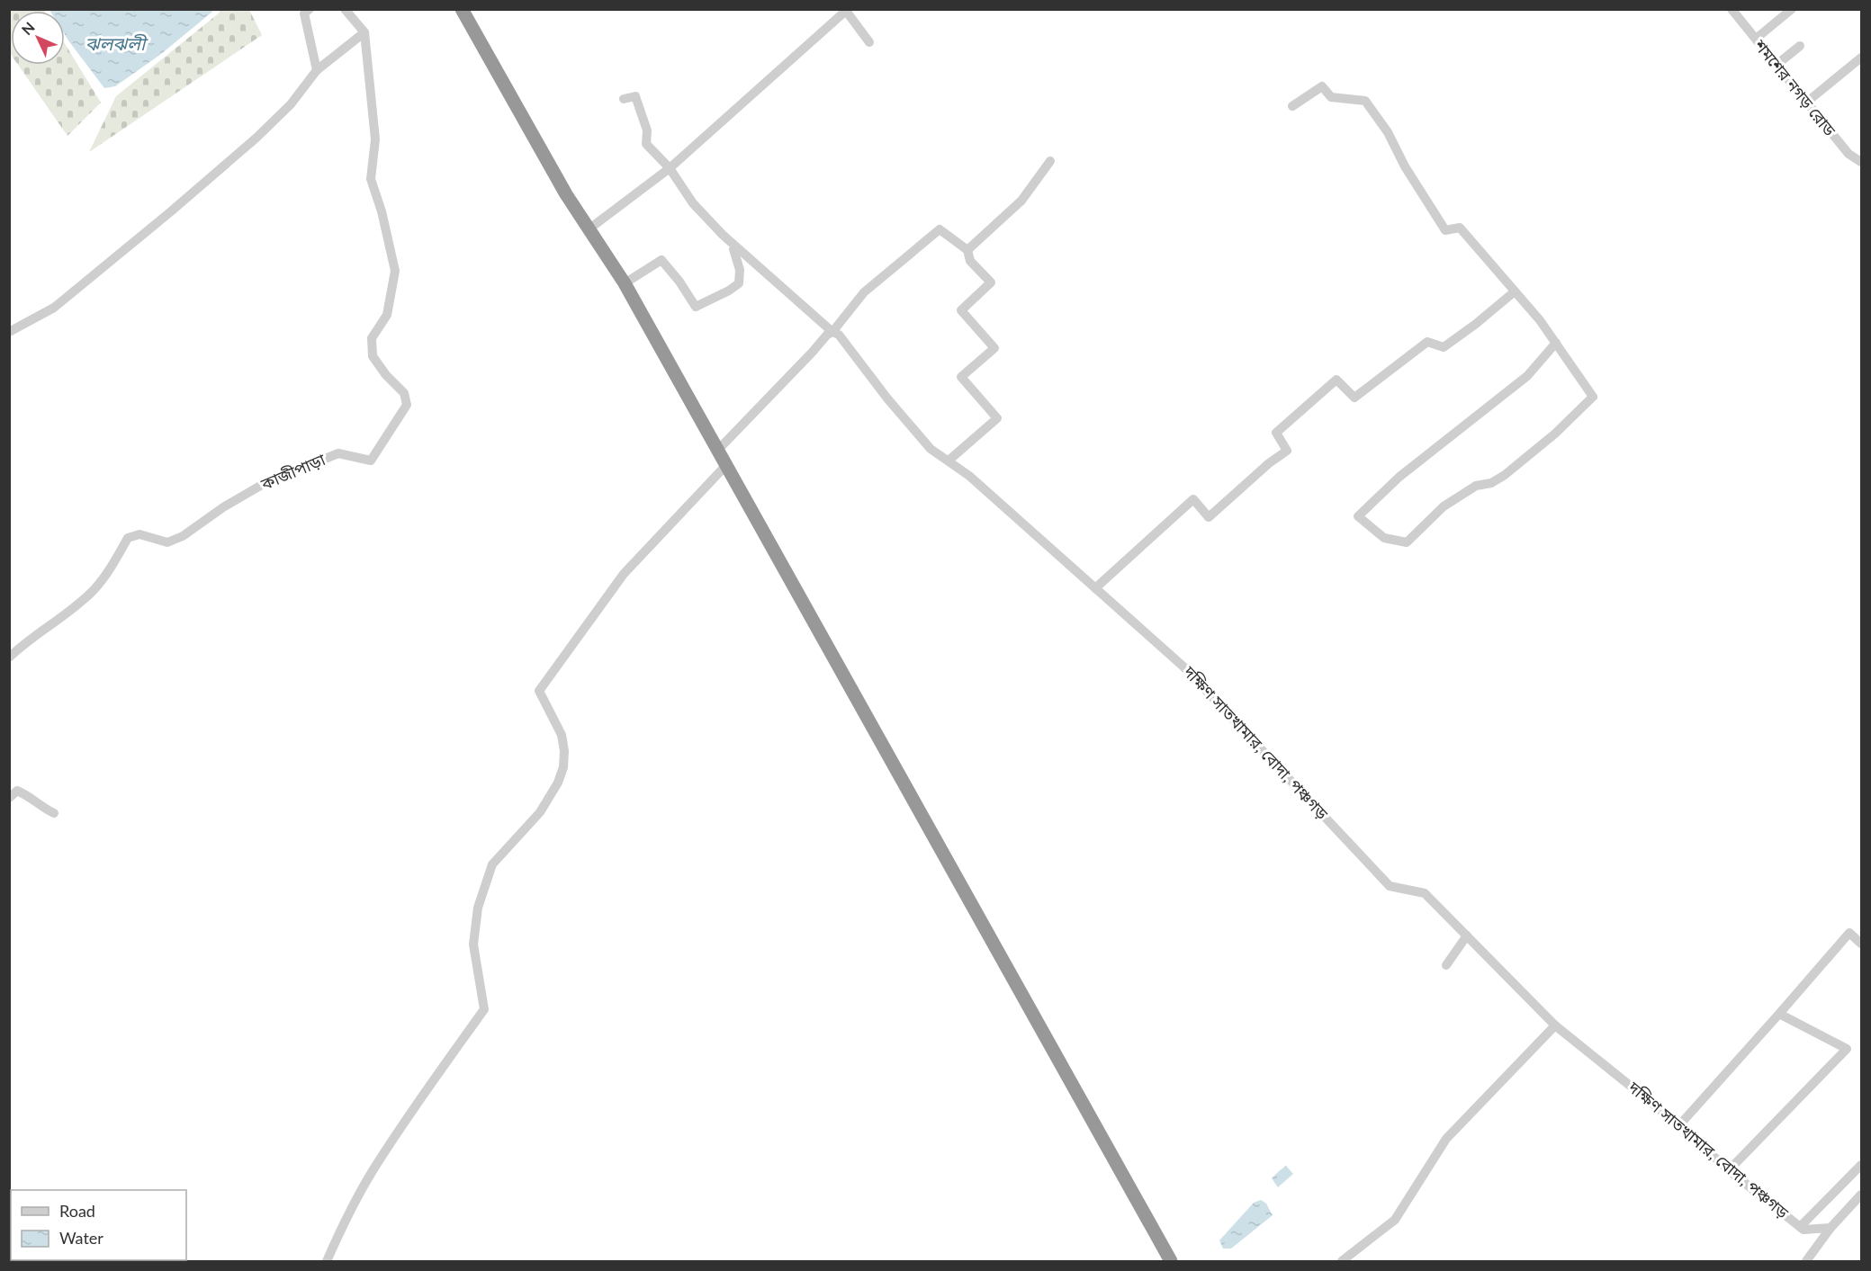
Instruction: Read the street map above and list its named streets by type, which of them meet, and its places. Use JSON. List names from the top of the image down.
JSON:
{
  "streets": {
    "street": ["শমশের নগড় রোড", "কাজীপাড়া", "দক্ষিণ সাতখামার, বোদা, পঞ্চগড়"]
  },
  "water": ["ঝলঝলী"],
  "legend": ["Road", "Water"],
  "north": "top left"
}
